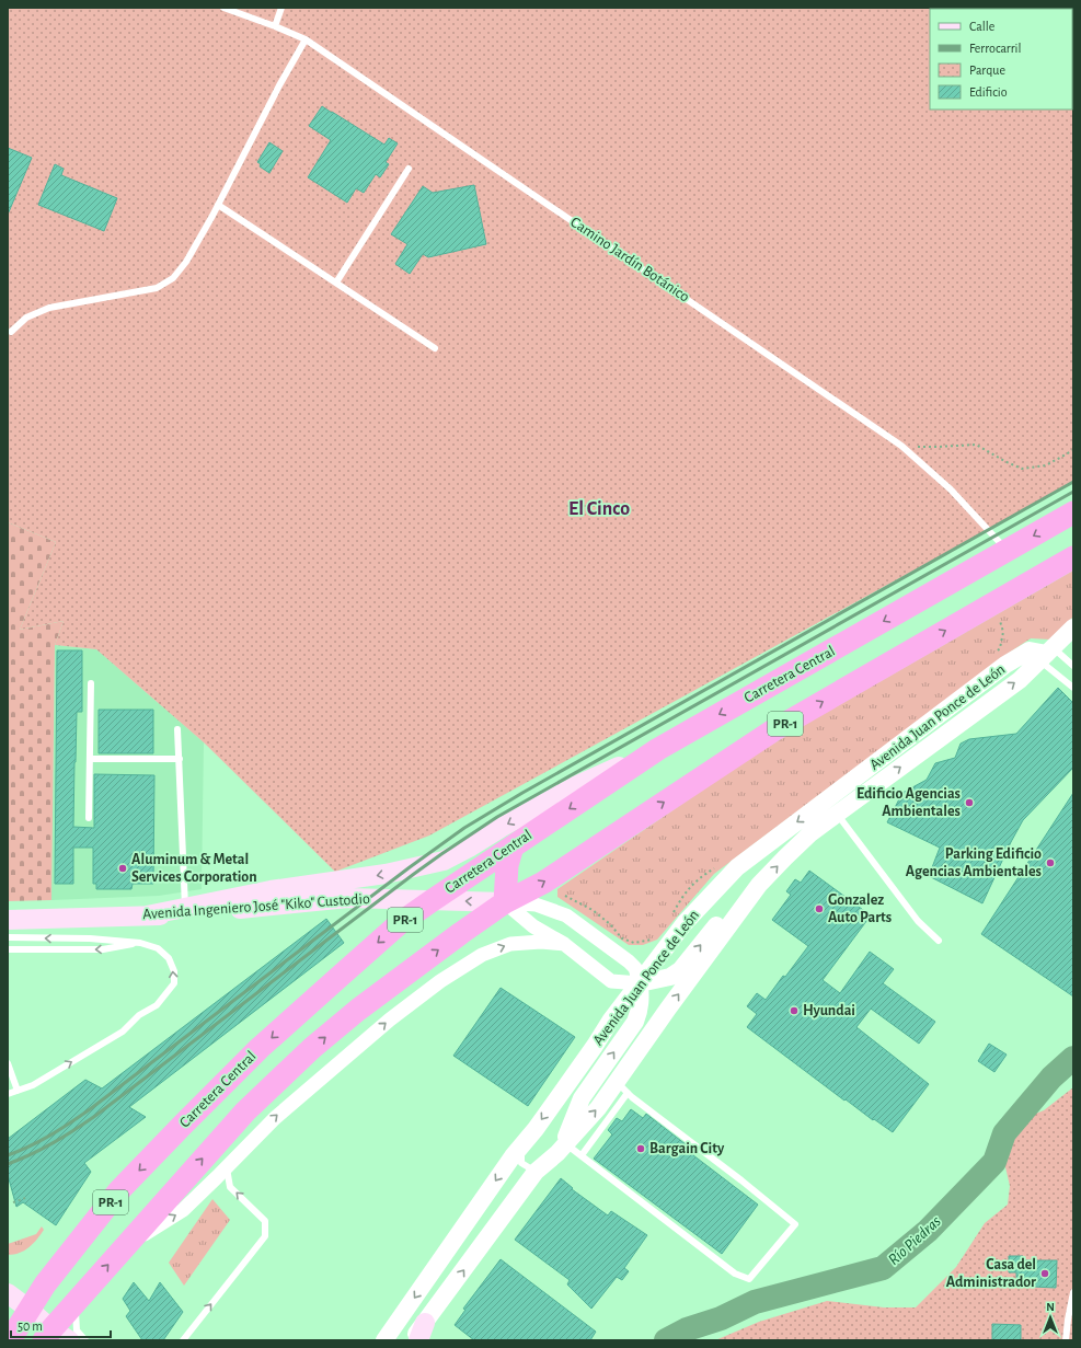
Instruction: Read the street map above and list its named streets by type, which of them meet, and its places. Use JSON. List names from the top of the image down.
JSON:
{
  "streets": {
    "highway": ["Carretera Central", "PR-1"],
    "main road": ["Avenida Ingeniero José \"Kiko\" Custodio"],
    "street": ["Avenida Juan Ponce de León"],
    "lane": ["Camino Jardín Botánico"]
  },
  "crossings": [
    ["Camino Jardín Botánico", "Carretera Central"],
    ["Carretera Central", "Avenida Ingeniero José \"Kiko\" Custodio"],
    ["PR-1", "Avenida Ingeniero José \"Kiko\" Custodio"]
  ],
  "districts": ["El Cinco"],
  "water": ["Río Piedras"],
  "places": [
    "Edificio Agencias Ambientales",
    "Parking Edificio Agencias Ambientales",
    "Aluminum & Metal Services Corporation",
    "Gonzalez Auto Parts",
    "Hyundai",
    "Bargain City",
    "Casa del Administrador"
  ],
  "legend": [
    "Calle",
    "Ferrocarril",
    "Parque",
    "Edificio"
  ],
  "scale_bar": "50 m",
  "north": "top"
}
